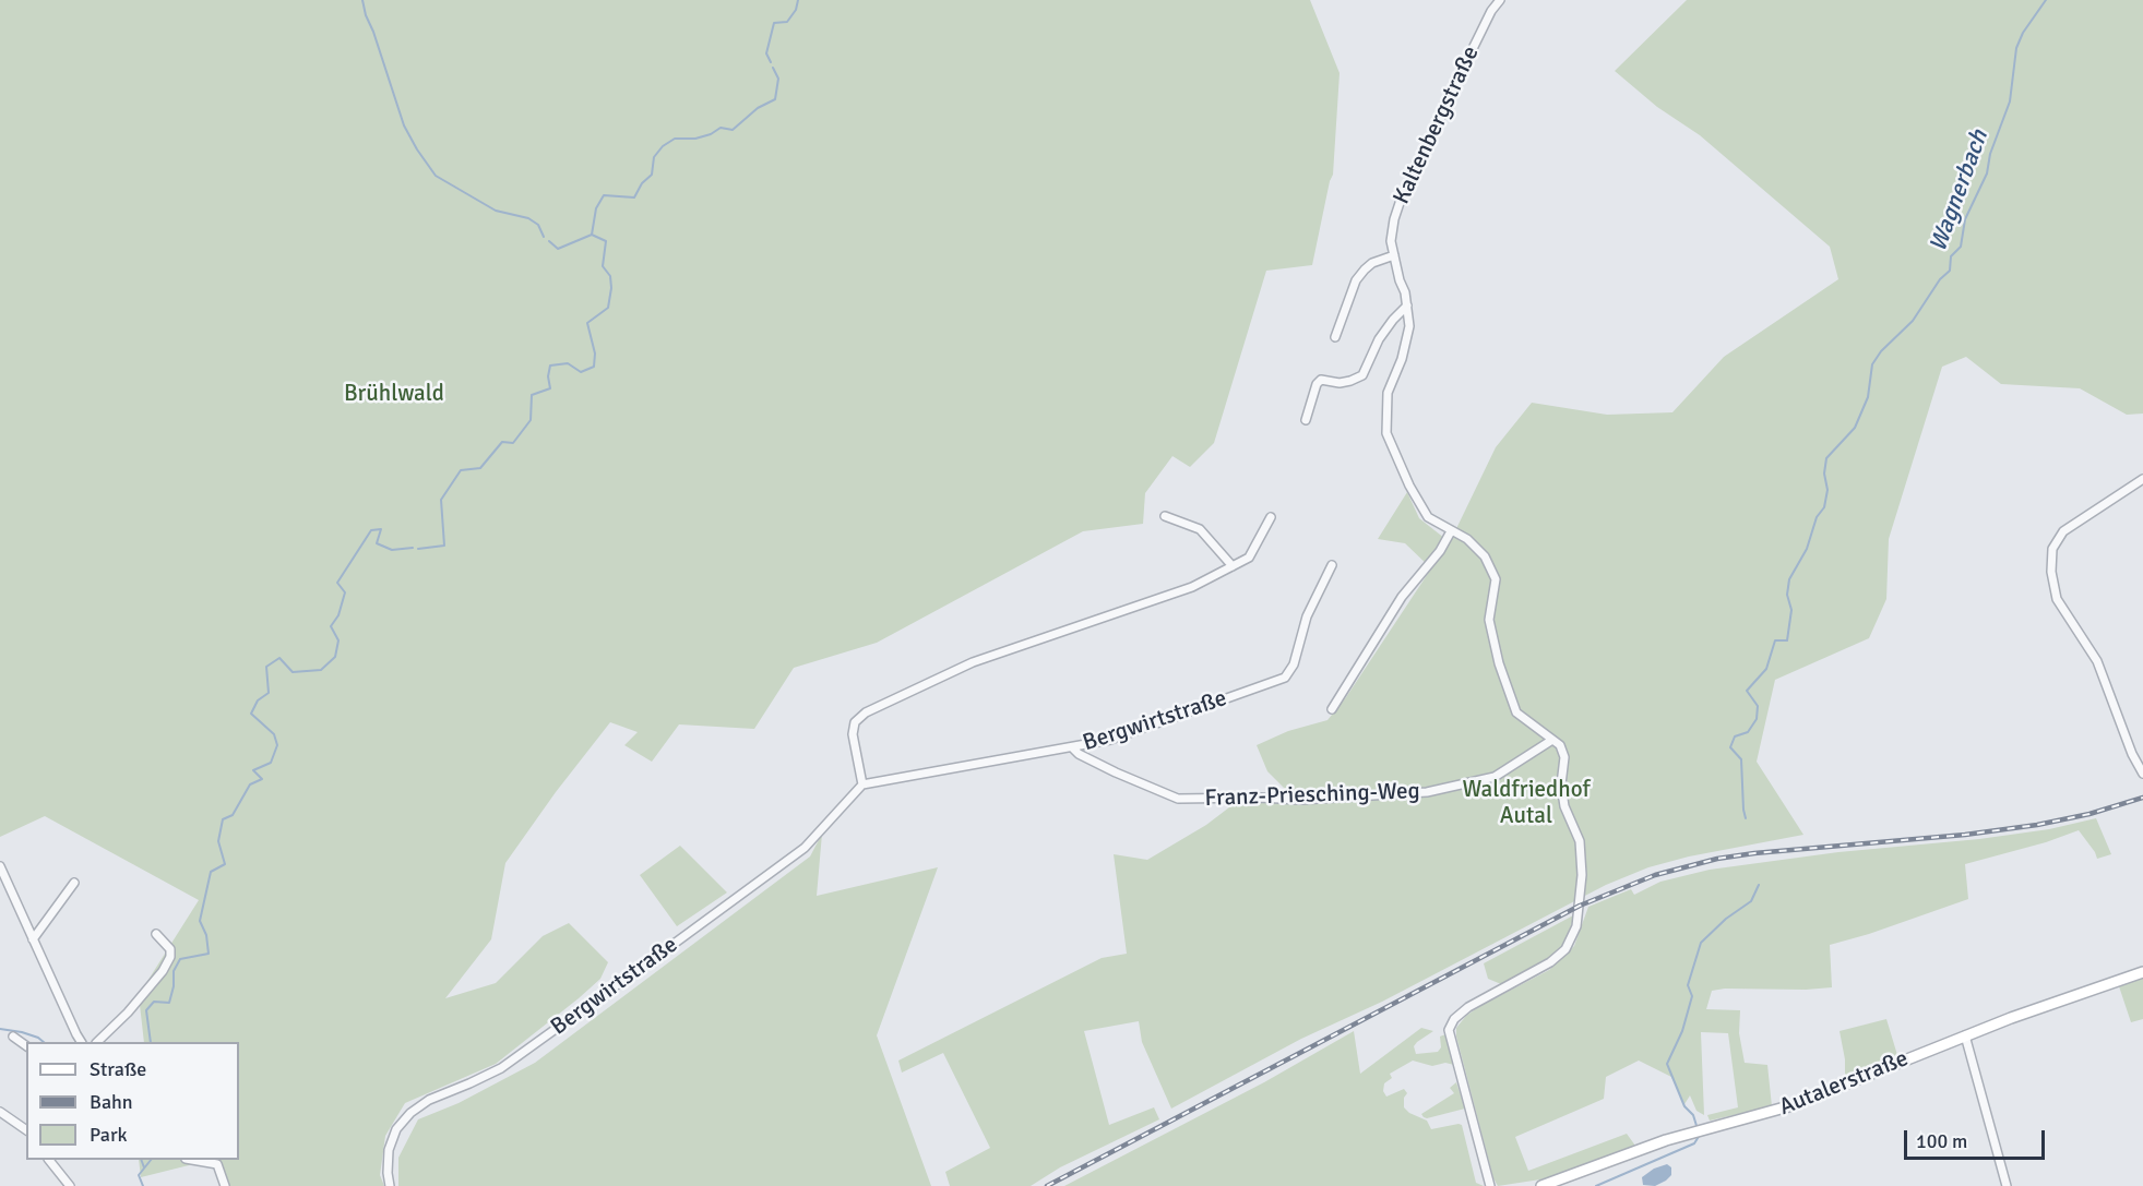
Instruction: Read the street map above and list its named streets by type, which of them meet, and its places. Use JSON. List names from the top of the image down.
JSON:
{
  "streets": {
    "main road": ["Autalerstraße"],
    "street": ["Kaltenbergstraße", "Bergwirtstraße", "Franz-Priesching-Weg"]
  },
  "crossings": [
    ["Kaltenbergstraße", "Franz-Priesching-Weg"],
    ["Bergwirtstraße", "Franz-Priesching-Weg"]
  ],
  "water": ["Wagnerbach"],
  "parks": ["Brühlwald", "Waldfriedhof Autal"],
  "legend": ["Straße", "Bahn", "Park"],
  "scale_bar": "100 m"
}
